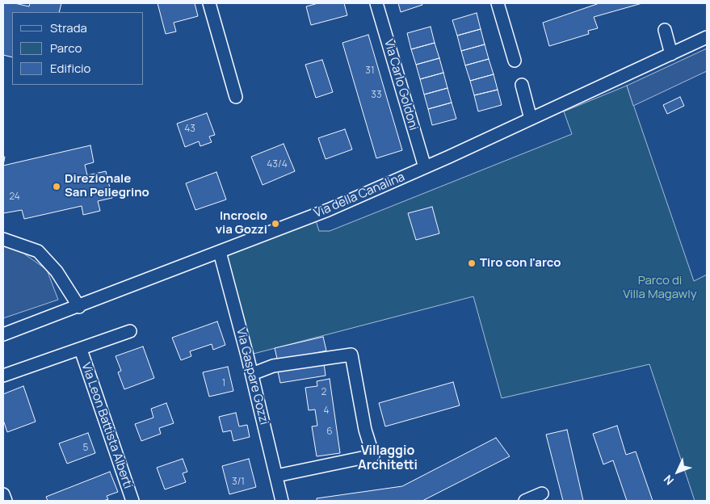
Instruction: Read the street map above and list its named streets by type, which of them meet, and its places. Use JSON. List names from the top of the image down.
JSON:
{
  "streets": {
    "street": [
      "Via Carlo Goldoni",
      "Via della Canalina",
      "Via Gaspare Gozzi",
      "Via Leon Battista Alberti"
    ]
  },
  "crossings": [
    ["Via Carlo Goldoni", "Via della Canalina"],
    ["Via della Canalina", "Via Gaspare Gozzi"]
  ],
  "districts": ["Villaggio Architetti"],
  "parks": ["Parco di Villa Magawly"],
  "places": ["Direzionale San Pellegrino", "Incrocio via Gozzi", "Tiro con l'arco"],
  "house_numbers": [
    "31",
    "33",
    "43",
    "43/4",
    "24",
    "1",
    "2",
    "4",
    "6",
    "5",
    "3/1"
  ],
  "legend": ["Strada", "Parco", "Edificio"],
  "north": "bottom left"
}
